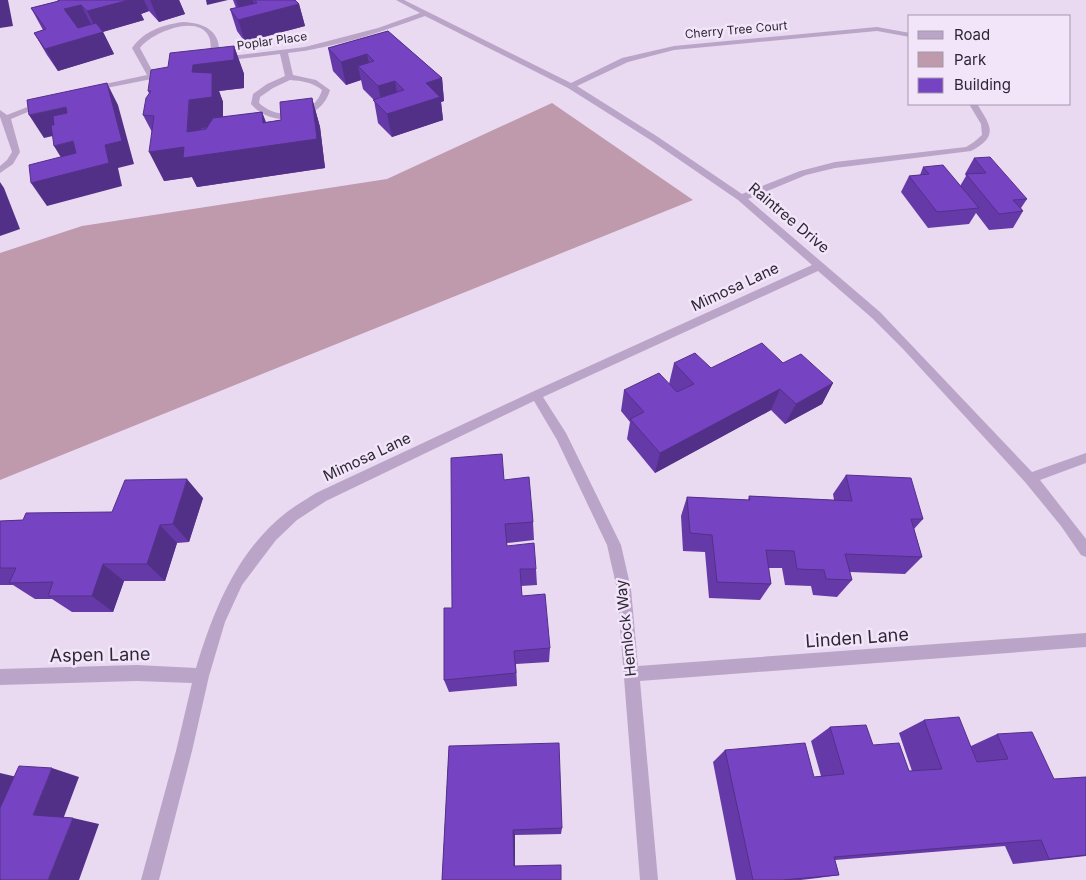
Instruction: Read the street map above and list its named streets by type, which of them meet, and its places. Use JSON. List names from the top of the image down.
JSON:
{
  "streets": {
    "street": [
      "Cherry Tree Court",
      "Poplar Place",
      "Raintree Drive",
      "Mimosa Lane",
      "Hemlock Way",
      "Linden Lane",
      "Aspen Lane"
    ]
  },
  "crossings": [
    ["Cherry Tree Court", "Raintree Drive"],
    ["Poplar Place", "Raintree Drive"],
    ["Raintree Drive", "Mimosa Lane"],
    ["Mimosa Lane", "Hemlock Way"],
    ["Mimosa Lane", "Aspen Lane"],
    ["Hemlock Way", "Linden Lane"]
  ],
  "legend": ["Road", "Park", "Building"]
}
